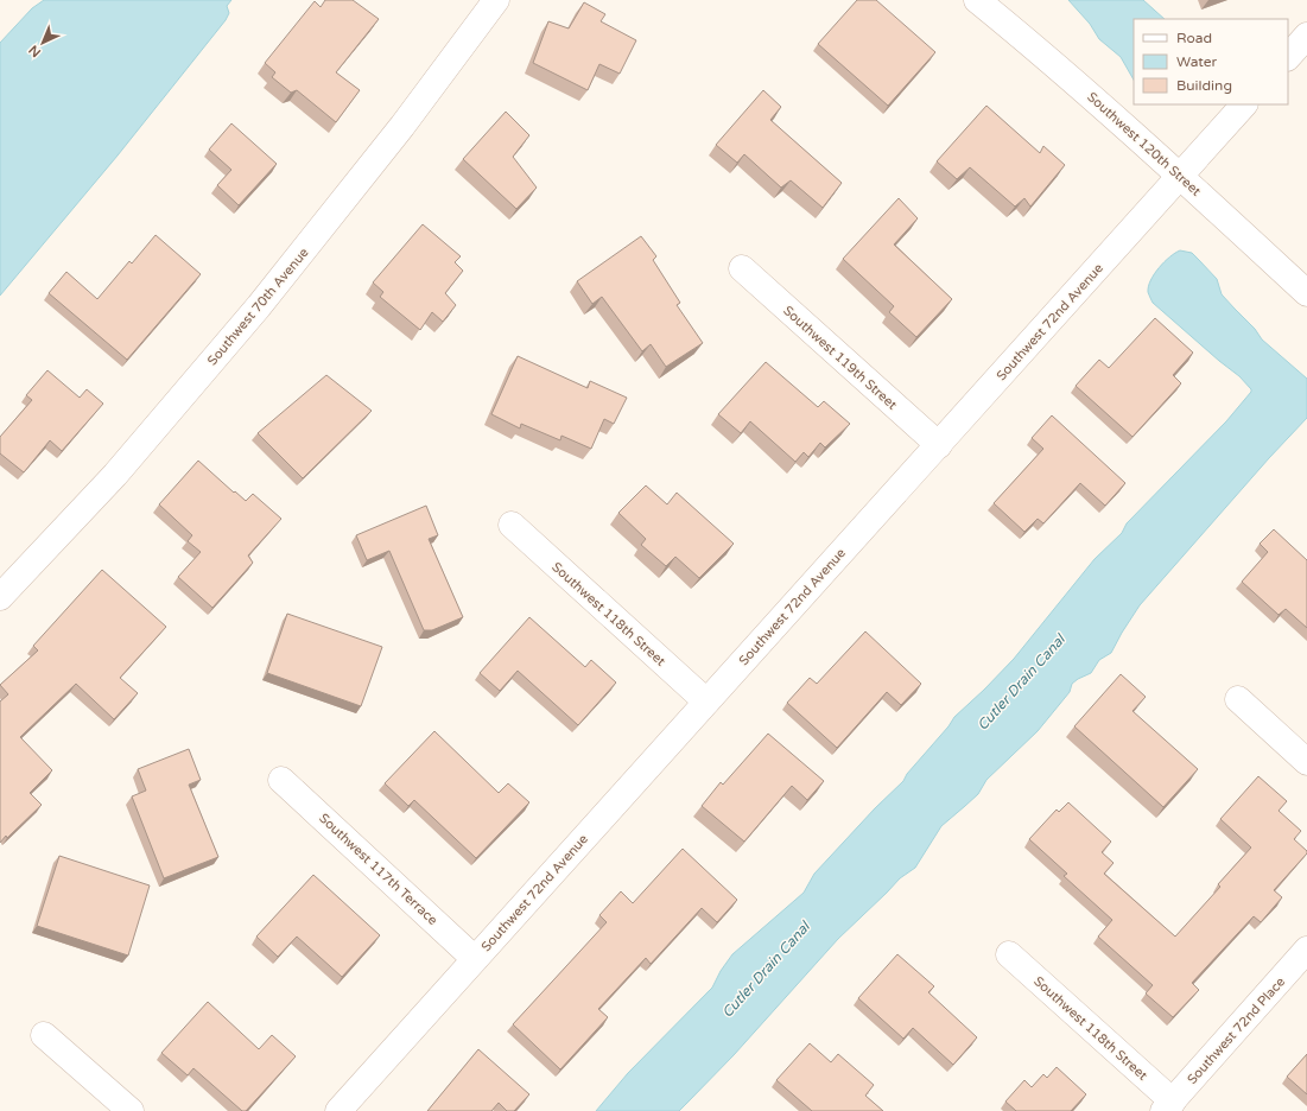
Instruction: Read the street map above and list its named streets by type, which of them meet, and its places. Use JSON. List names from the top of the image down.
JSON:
{
  "streets": {
    "street": [
      "Southwest 120th Street",
      "Southwest 70th Avenue",
      "Southwest 72nd Avenue",
      "Southwest 119th Street",
      "Southwest 118th Street",
      "Southwest 117th Terrace",
      "Southwest 72nd Place"
    ]
  },
  "crossings": [
    ["Southwest 120th Street", "Southwest 72nd Avenue"],
    ["Southwest 72nd Avenue", "Southwest 119th Street"],
    ["Southwest 72nd Avenue", "Southwest 118th Street"],
    ["Southwest 72nd Avenue", "Southwest 117th Terrace"],
    ["Southwest 118th Street", "Southwest 72nd Place"]
  ],
  "water": ["Cutler Drain Canal"],
  "legend": ["Road", "Water", "Building"],
  "north": "bottom left"
}
